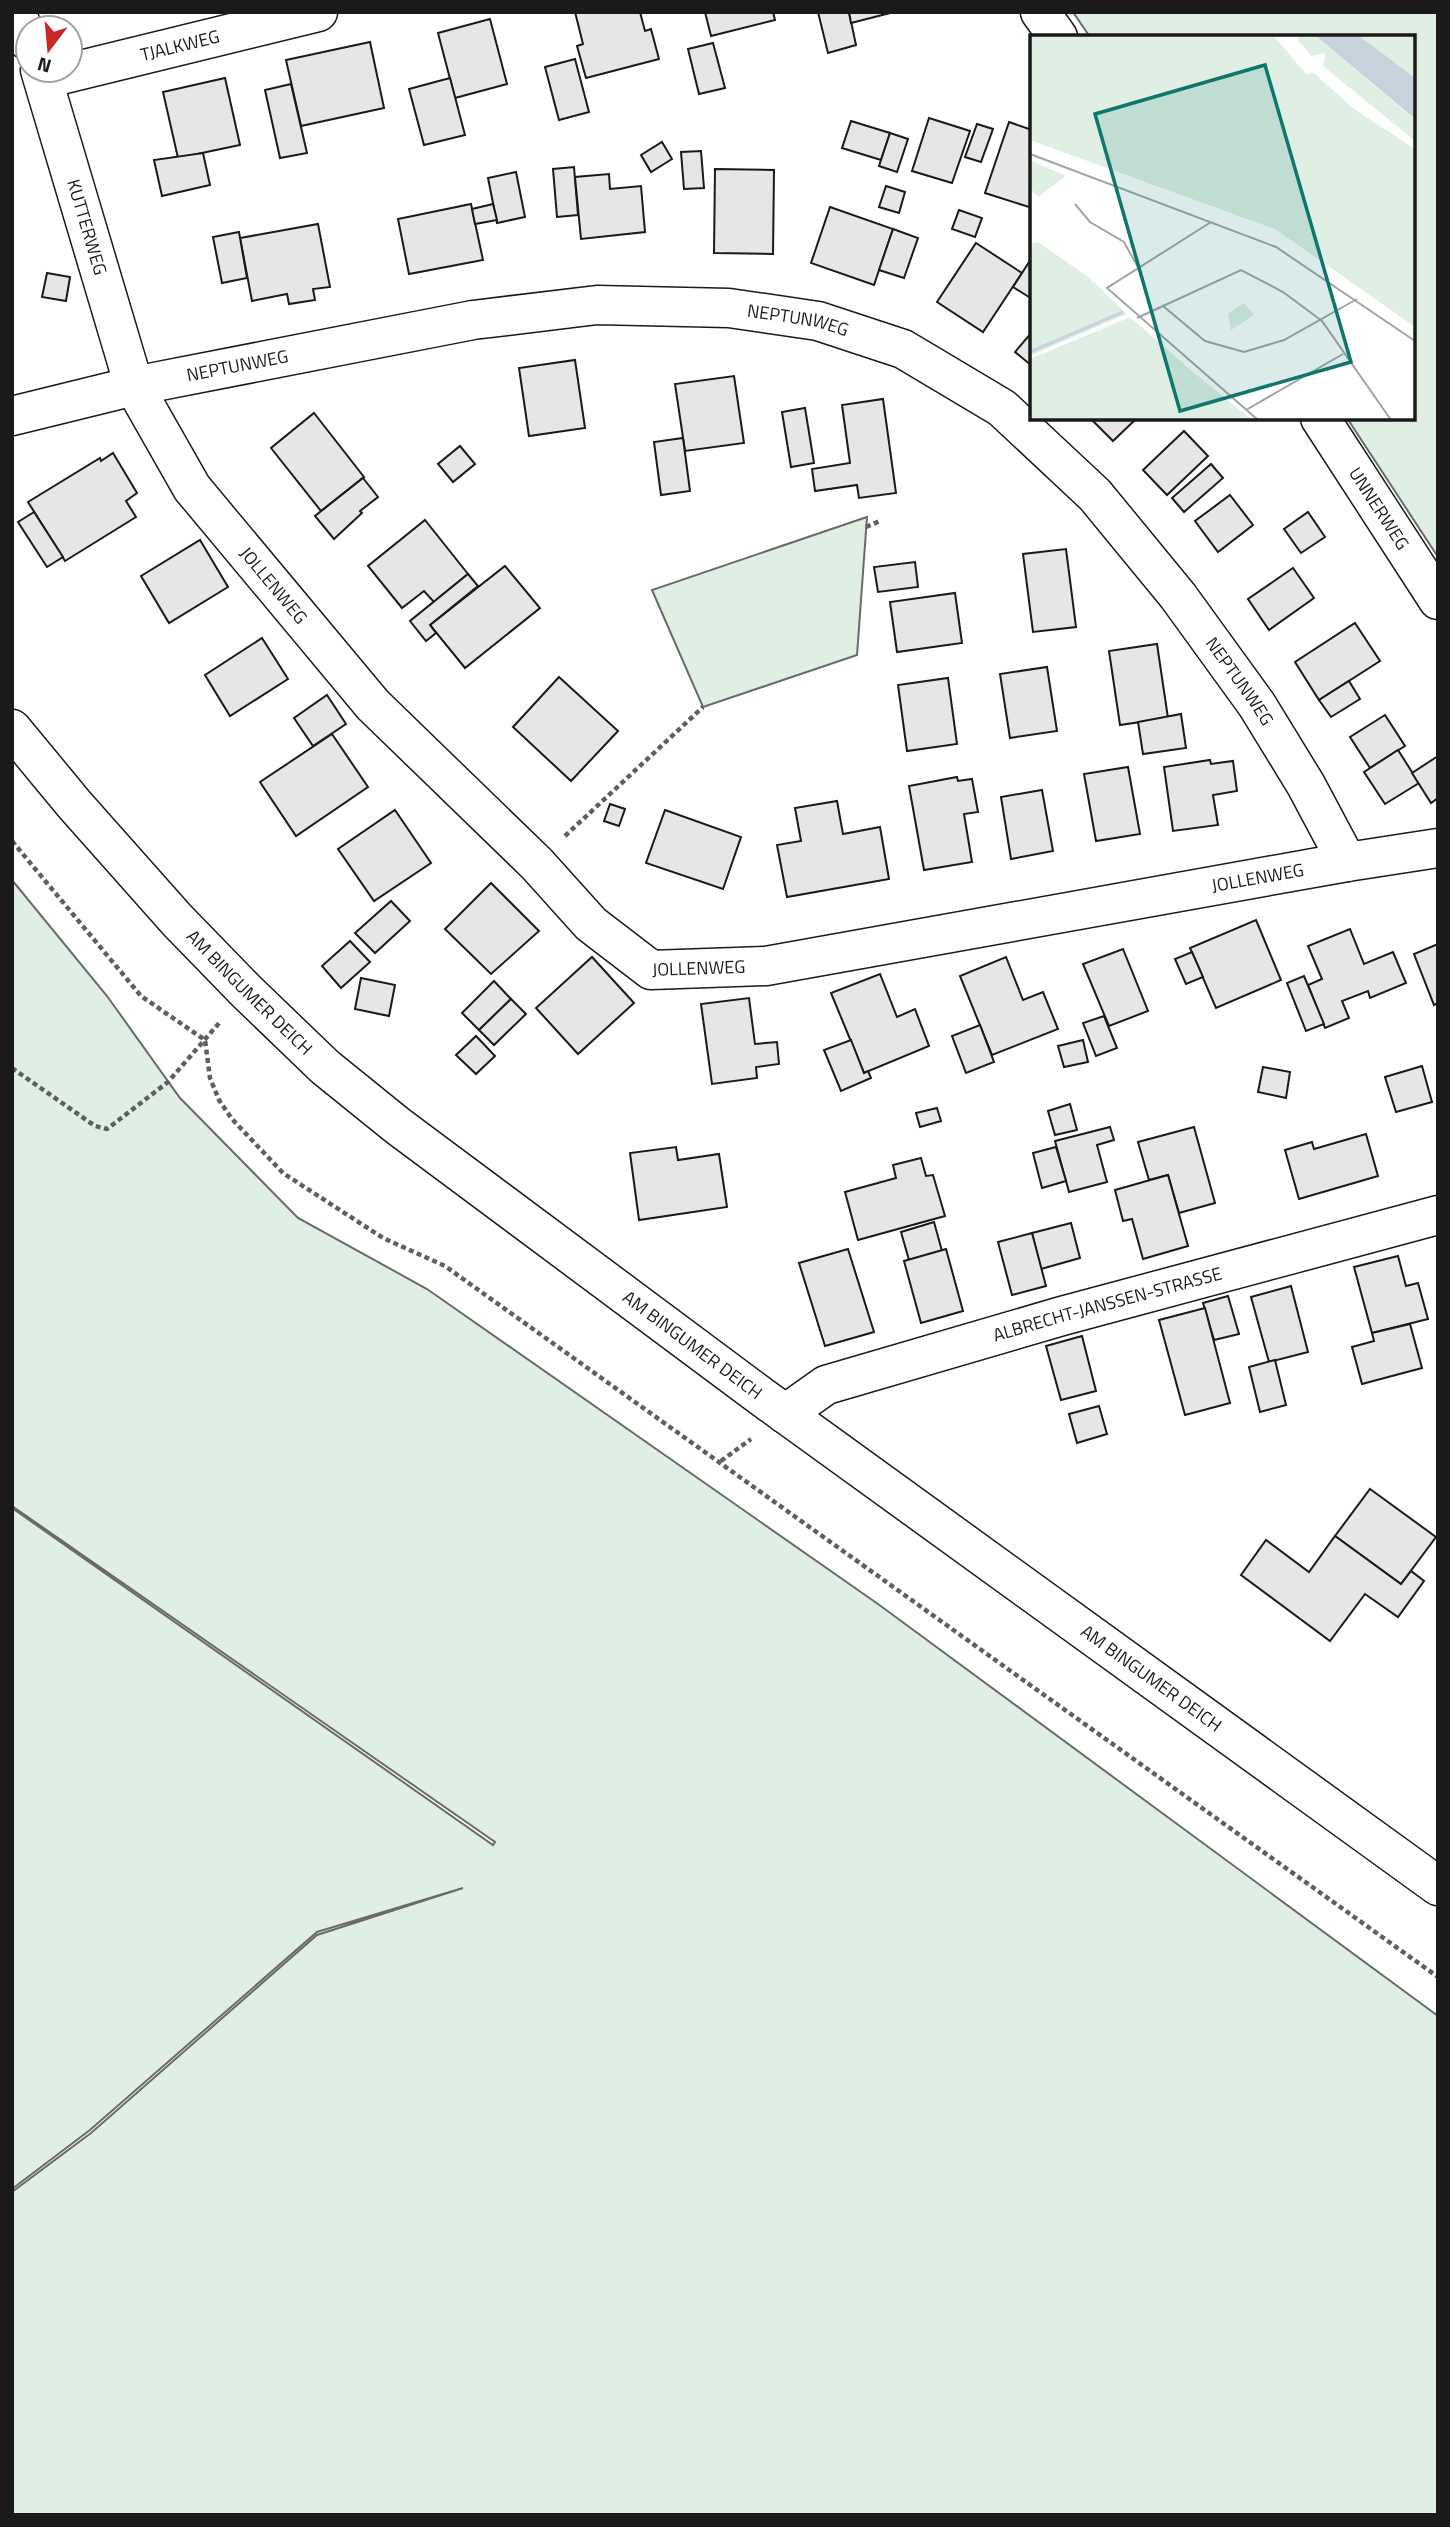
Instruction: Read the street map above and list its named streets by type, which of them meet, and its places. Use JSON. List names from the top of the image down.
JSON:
{
  "streets": {
    "street": [
      "TJALKWEG",
      "KUTTERWEG",
      "NEPTUNWEG",
      "UNNERWEG",
      "JOLLENWEG",
      "AM BINGUMER DEICH",
      "ALBRECHT-JANSSEN-STRASSE"
    ]
  },
  "crossings": [
    ["KUTTERWEG", "NEPTUNWEG"],
    ["KUTTERWEG", "JOLLENWEG"],
    ["NEPTUNWEG", "JOLLENWEG"],
    ["AM BINGUMER DEICH", "ALBRECHT-JANSSEN-STRASSE"]
  ],
  "north": "bottom"
}
